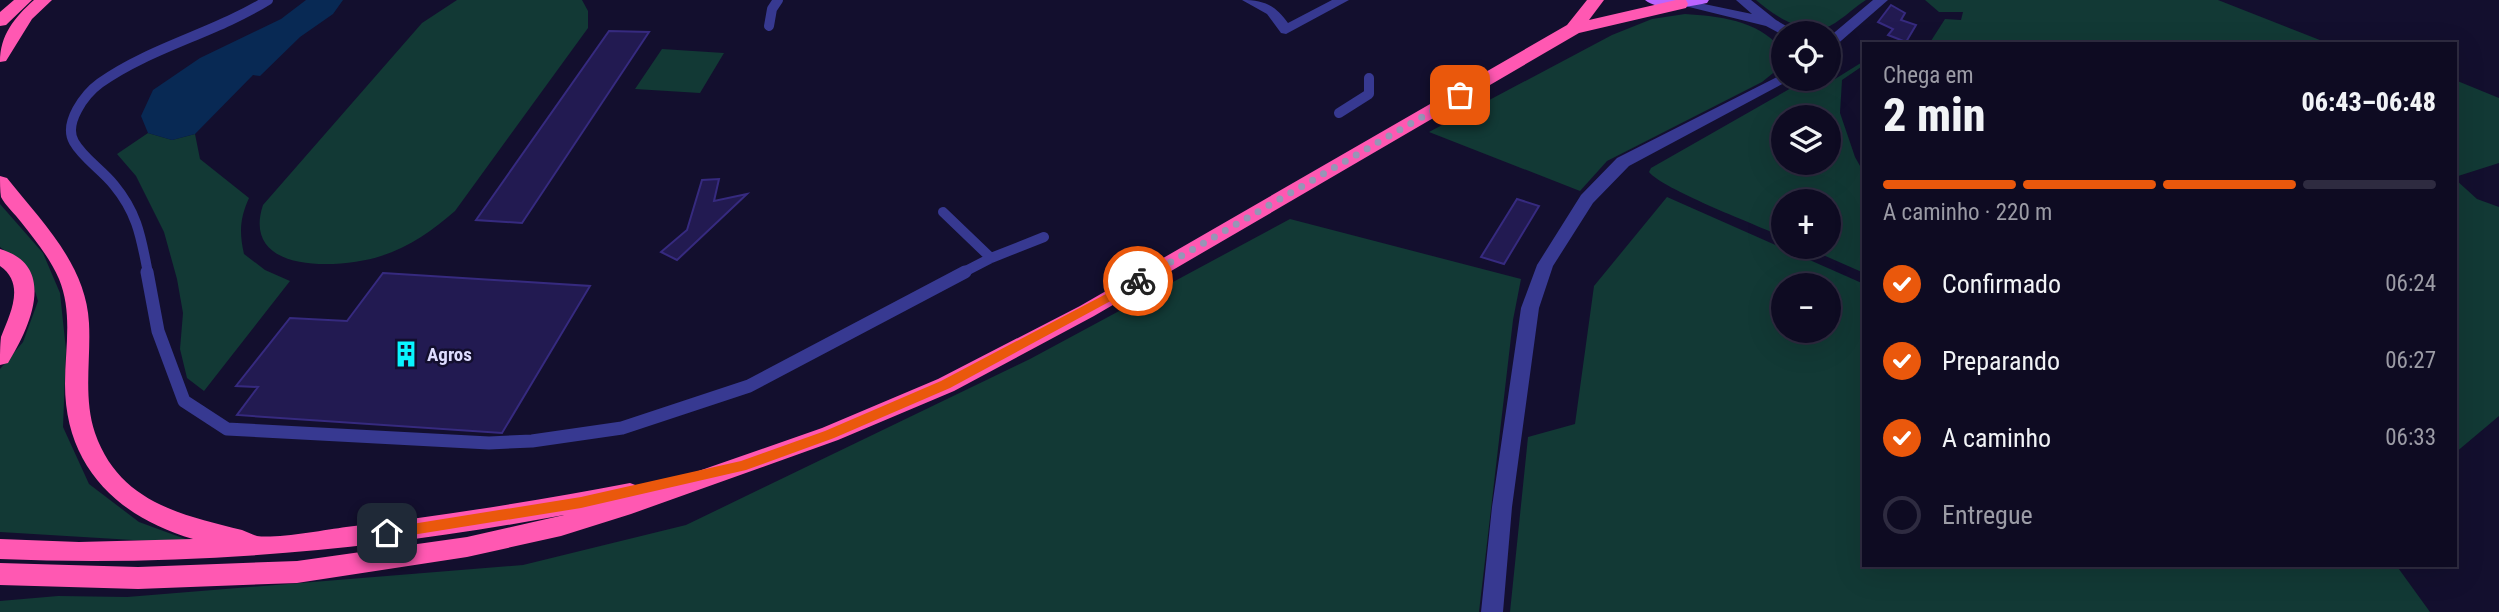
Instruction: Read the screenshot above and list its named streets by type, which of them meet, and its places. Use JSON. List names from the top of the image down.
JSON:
{
  "places": {
    "building": ["Agros"]
  },
  "page": {
    "map_buttons": ["+", "−"],
    "heading": ["2 min", "Chega em", "06:43–06:48"],
    "bar": "A caminho · 220 m",
    "list": [
      ["Confirmado", "06:24"],
      ["Preparando", "06:27"],
      ["A caminho", "06:33"],
      "Entregue"
    ]
  }
}
